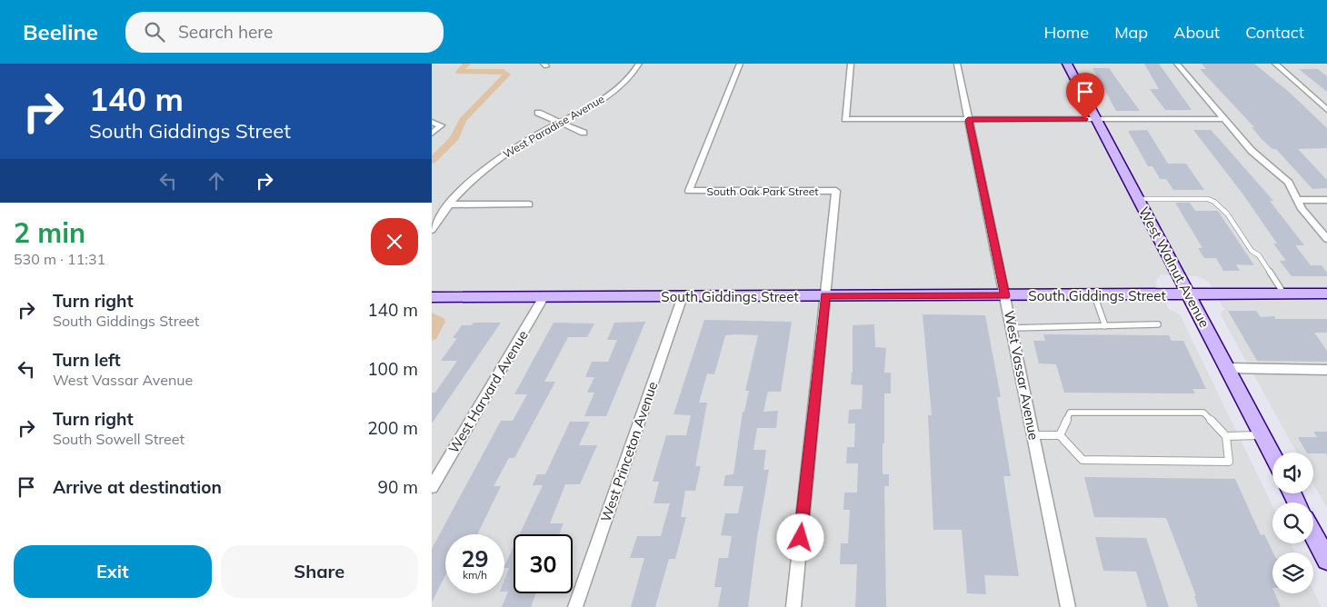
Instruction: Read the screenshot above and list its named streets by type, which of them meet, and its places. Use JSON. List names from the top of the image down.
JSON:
{
  "streets": {
    "street": [
      "West Paradise Avenue",
      "South Oak Park Street",
      "West Walnut Avenue",
      "South Giddings Street",
      "West Vassar Avenue",
      "West Harvard Avenue",
      "West Princeton Avenue"
    ]
  },
  "crossings": [
    ["South Oak Park Street", "South Giddings Street"],
    ["West Walnut Avenue", "South Giddings Street"],
    ["South Giddings Street", "West Vassar Avenue"],
    ["South Giddings Street", "West Harvard Avenue"],
    ["South Giddings Street", "West Princeton Avenue"]
  ],
  "page": {
    "header": "Beeline",
    "search": "Search here",
    "nav": [
      "Home",
      "Map",
      "About",
      "Contact"
    ],
    "turn": ["140 m", "South Giddings Street"],
    "heading": ["2 min", "530 m · 11:31"],
    "list": [
      {
        "name": "Turn right",
        "note": "South Giddings Street",
        "value": "140 m"
      },
      {
        "name": "Turn left",
        "note": "West Vassar Avenue",
        "value": "100 m"
      },
      {
        "name": "Turn right",
        "note": "South Sowell Street",
        "value": "200 m"
      },
      {
        "name": "Arrive at destination",
        "value": "90 m"
      }
    ],
    "speed": "29 km/h",
    "limit": "30",
    "buttons": ["Exit", "Share"]
  }
}
